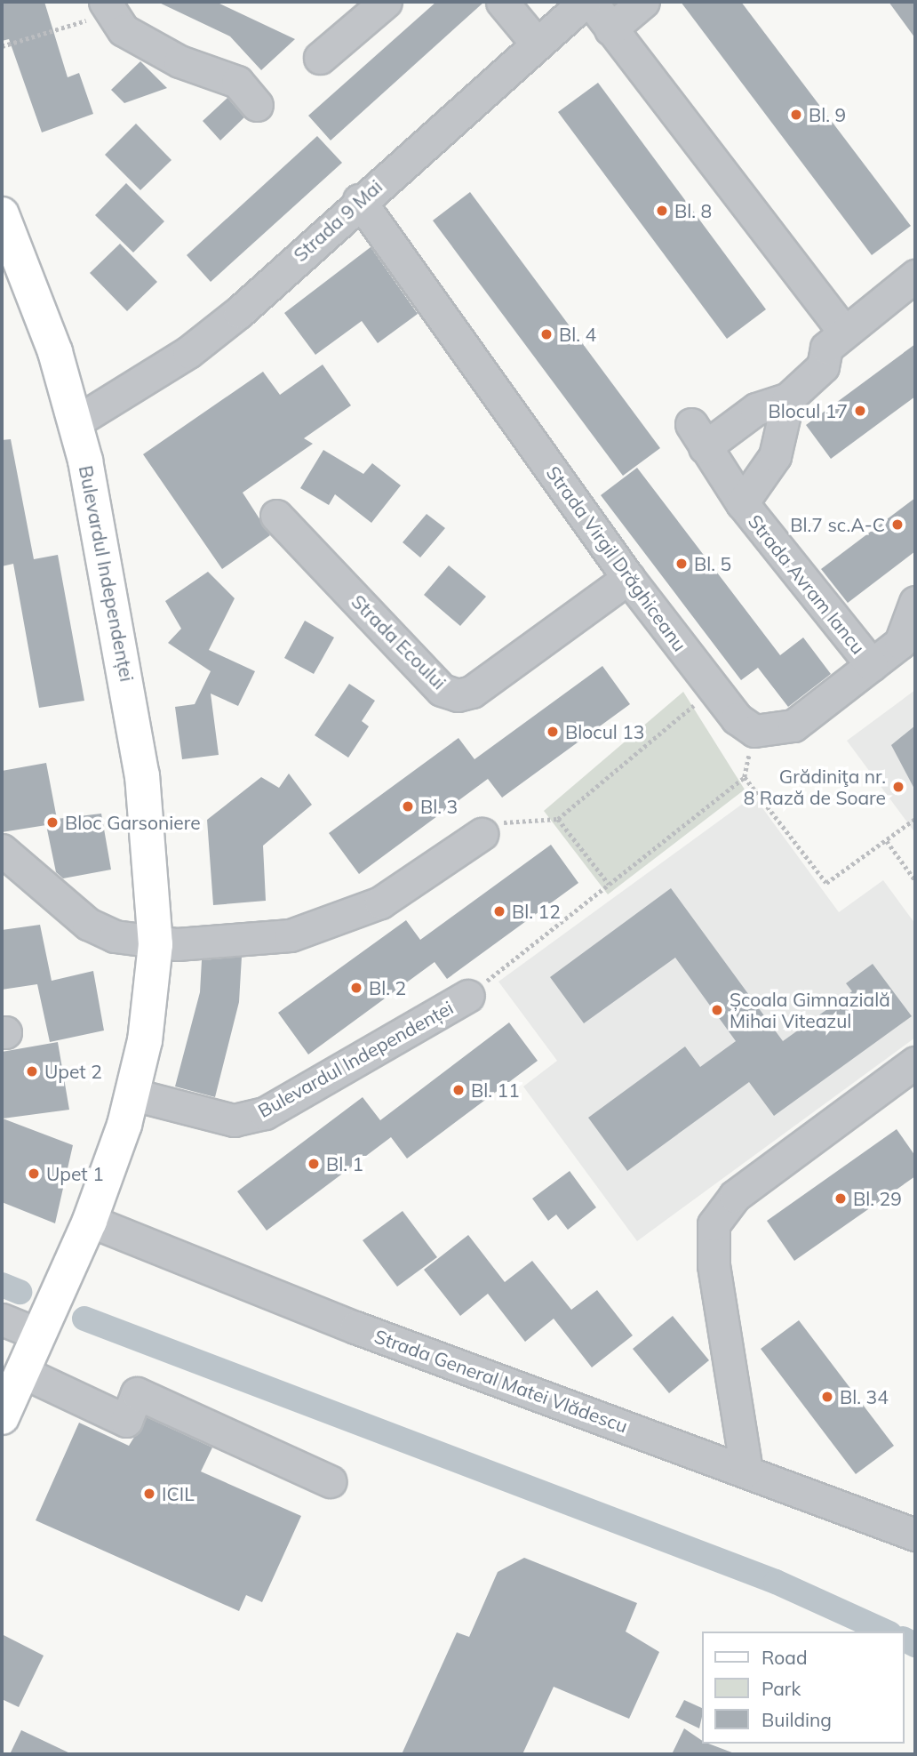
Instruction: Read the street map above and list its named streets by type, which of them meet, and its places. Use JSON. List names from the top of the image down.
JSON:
{
  "streets": {
    "main road": ["Bulevardul Independenței"],
    "street": [
      "Strada 9 Mai",
      "Strada Virgil Drăghiceanu",
      "Strada Avram Iancu",
      "Strada Ecoului",
      "Strada General Matei Vlădescu"
    ]
  },
  "crossings": [
    ["Strada 9 Mai", "Strada Virgil Drăghiceanu"],
    ["Strada 9 Mai", "Bulevardul Independenței"],
    ["Strada Virgil Drăghiceanu", "Strada Ecoului"],
    ["Bulevardul Independenței", "Strada General Matei Vlădescu"]
  ],
  "places": [
    "Bl. 9",
    "Bl. 8",
    "Bl. 4",
    "Blocul 17",
    "Bl.7 sc.A-C",
    "Bl. 5",
    "Blocul 13",
    "Grădiniţa nr. 8 Rază de Soare",
    "Bl. 3",
    "Bloc Garsoniere",
    "Bl. 12",
    "Bl. 2",
    "Școala Gimnazială Mihai Viteazul",
    "Upet 2",
    "Bl. 11",
    "Bl. 1",
    "Upet 1",
    "Bl. 29",
    "Bl. 34",
    "ICIL"
  ],
  "legend": ["Road", "Park", "Building"]
}
